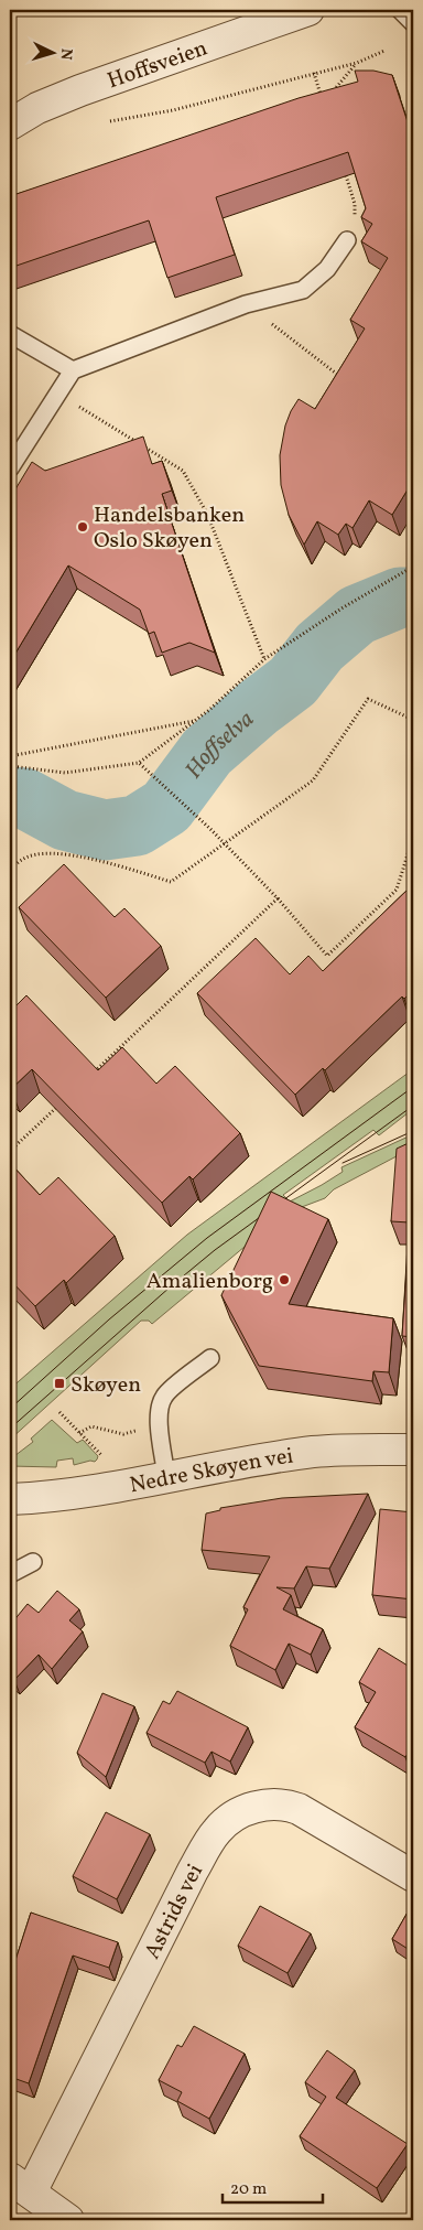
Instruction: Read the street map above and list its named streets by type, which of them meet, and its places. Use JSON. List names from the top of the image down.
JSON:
{
  "streets": {
    "street": ["Hoffsveien", "Nedre Skøyen vei", "Astrids vei"]
  },
  "water": ["Hoffselva"],
  "places": {
    "other": ["Handelsbanken Oslo Skøyen", "Amalienborg"],
    "transit": ["Skøyen"]
  },
  "scale_bar": "20 m",
  "north": "right"
}
